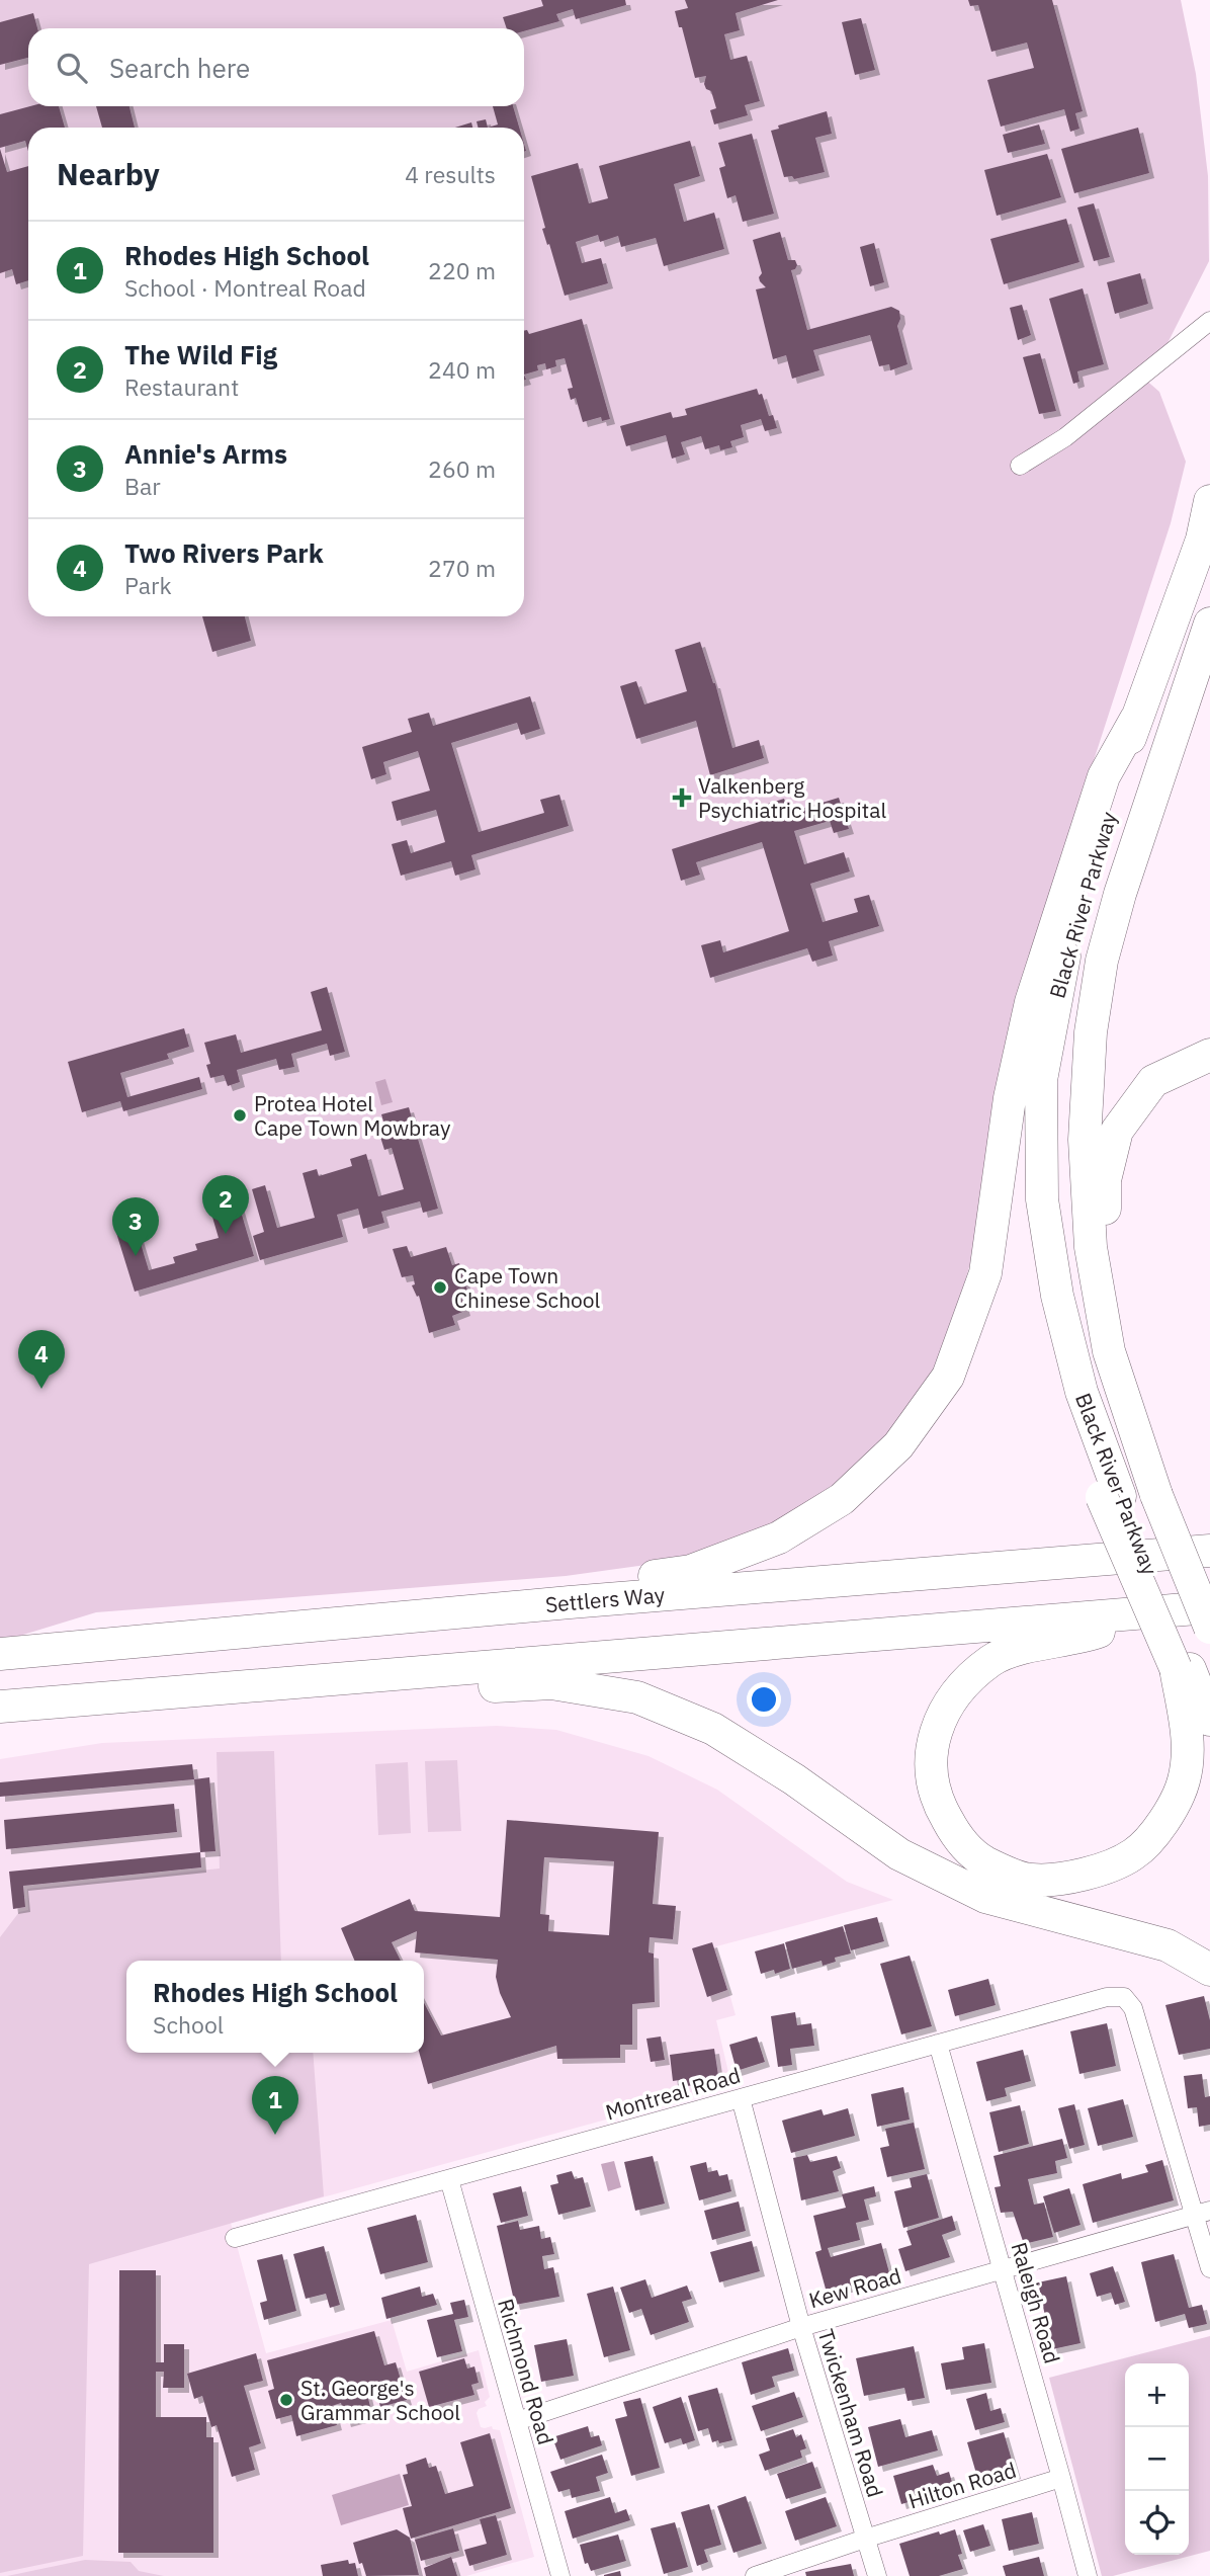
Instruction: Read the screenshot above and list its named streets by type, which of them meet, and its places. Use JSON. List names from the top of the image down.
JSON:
{
  "streets": {
    "highway": ["Black River Parkway", "Settlers Way"],
    "street": [
      "Montreal Road",
      "Kew Road",
      "Raleigh Road",
      "Richmond Road",
      "Twickenham Road",
      "Hilton Road"
    ]
  },
  "crossings": [
    ["Montreal Road", "Kew Road"],
    ["Montreal Road", "Raleigh Road"],
    ["Montreal Road", "Richmond Road"],
    ["Montreal Road", "Twickenham Road"],
    ["Kew Road", "Raleigh Road"],
    ["Kew Road", "Richmond Road"],
    ["Kew Road", "Twickenham Road"],
    ["Raleigh Road", "Hilton Road"],
    ["Twickenham Road", "Hilton Road"]
  ],
  "places": {
    "health": ["Valkenberg Psychiatric Hospital"],
    "other": ["Protea Hotel Cape Town Mowbray", "Cape Town Chinese School", "St. George's Grammar School"]
  },
  "page": {
    "search": "Search here",
    "heading": ["Nearby", "4 results"],
    "list": [
      {
        "mark": "1",
        "name": "Rhodes High School",
        "note": "School · Montreal Road",
        "value": "220 m"
      },
      {
        "mark": "2",
        "name": "The Wild Fig",
        "note": "Restaurant",
        "value": "240 m"
      },
      {
        "mark": "3",
        "name": "Annie's Arms",
        "note": "Bar",
        "value": "260 m"
      },
      {
        "mark": "4",
        "name": "Two Rivers Park",
        "note": "Park",
        "value": "270 m"
      }
    ],
    "pins": [
      "2",
      "3",
      "4",
      "1"
    ],
    "popup": ["Rhodes High School", "School"],
    "map_buttons": ["+", "−"]
  }
}
